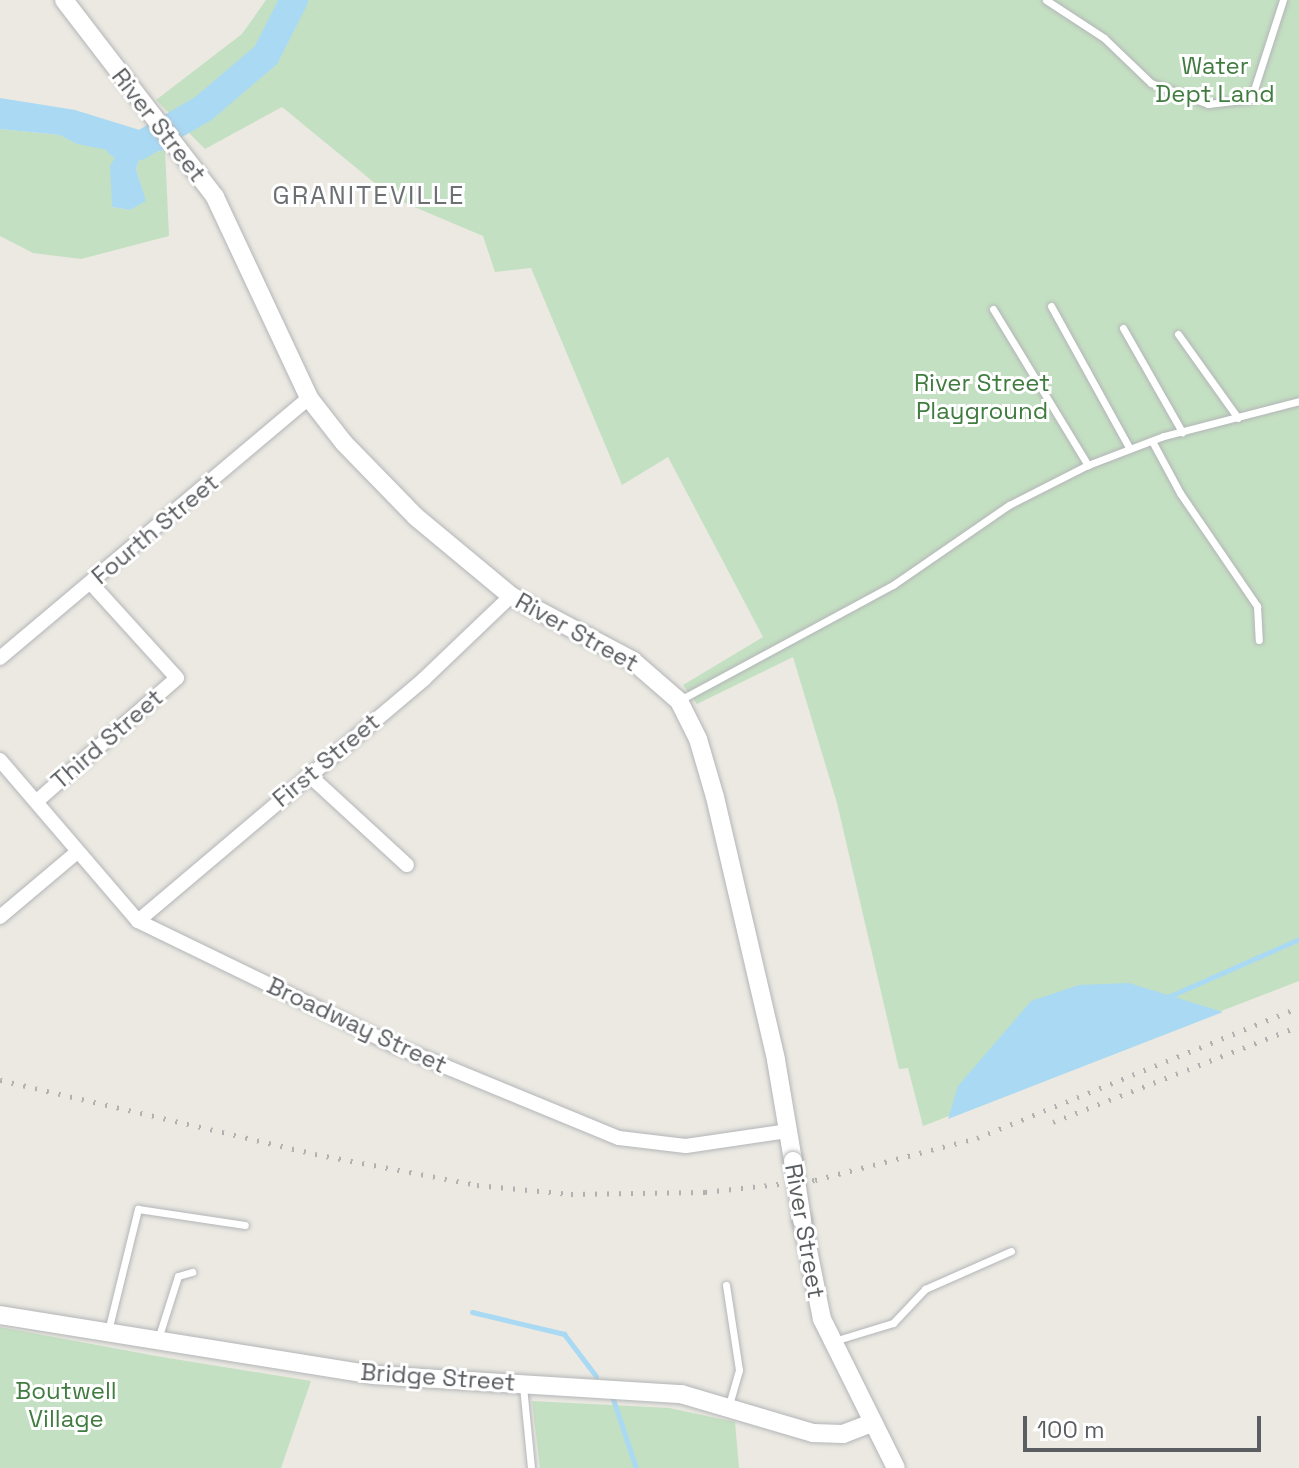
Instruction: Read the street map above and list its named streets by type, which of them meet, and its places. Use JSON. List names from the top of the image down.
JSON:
{
  "streets": {
    "main road": ["River Street", "Bridge Street"],
    "street": [
      "Fourth Street",
      "Third Street",
      "First Street",
      "Broadway Street"
    ]
  },
  "crossings": [
    ["River Street", "Fourth Street"],
    ["River Street", "First Street"],
    ["River Street", "Broadway Street"],
    ["River Street", "Bridge Street"],
    ["Fourth Street", "Third Street"],
    ["Third Street", "Broadway Street"],
    ["First Street", "Broadway Street"]
  ],
  "districts": ["GRANITEVILLE"],
  "parks": ["Water Dept Land", "River Street Playground", "Boutwell Village"],
  "scale_bar": "100 m"
}
